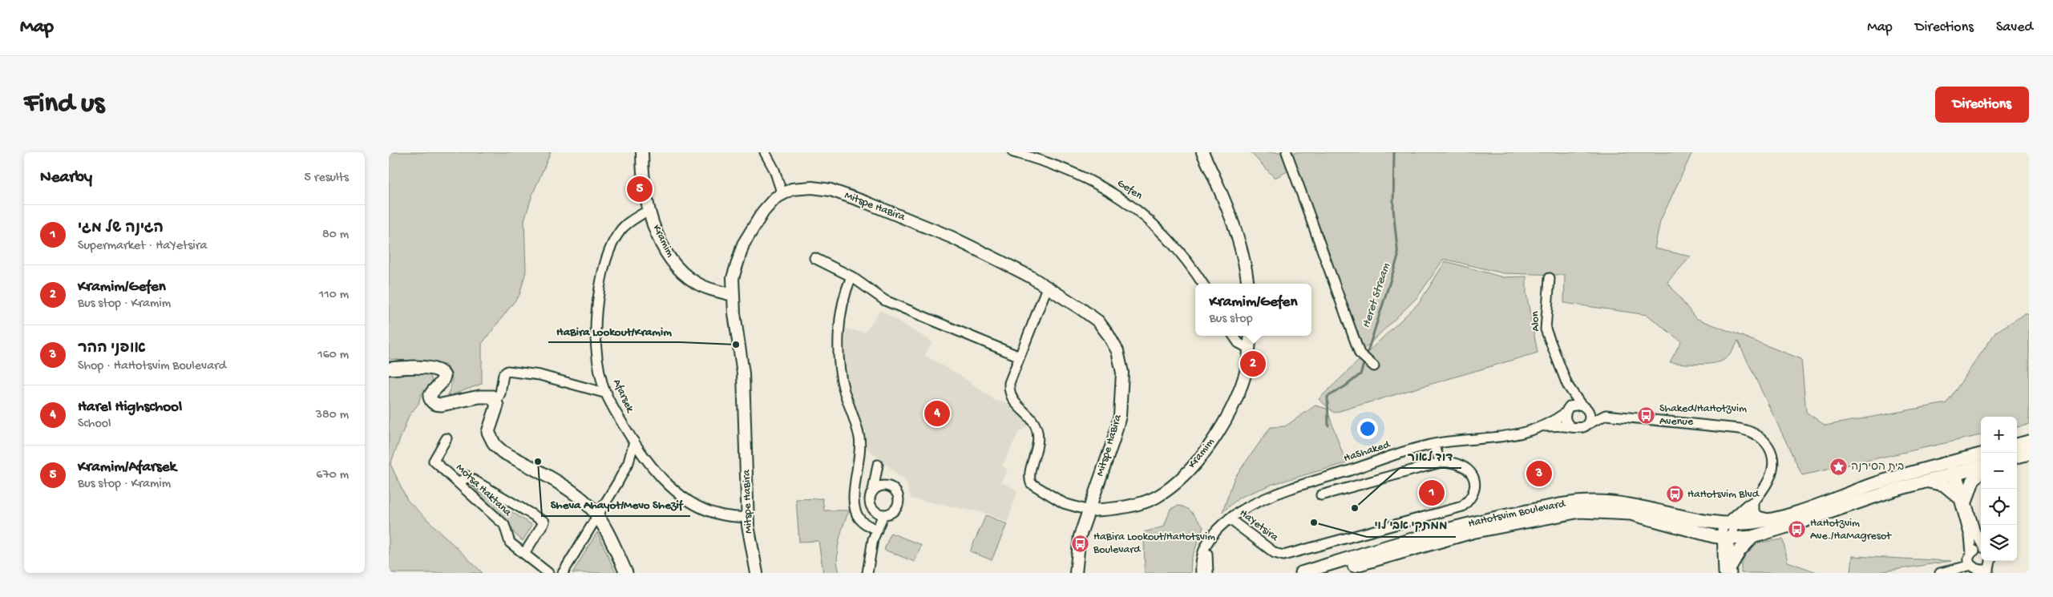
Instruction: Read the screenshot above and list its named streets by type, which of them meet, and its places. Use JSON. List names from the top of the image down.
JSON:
{
  "streets": {
    "main road": ["HaHotsvim Boulevard"],
    "street": [
      "Gefen",
      "Mitspe HaBira",
      "Kramim",
      "Alon",
      "Afarsek",
      "HaShaked",
      "Motsa Haktana",
      "HaYetsira"
    ]
  },
  "crossings": [
    ["Mitspe HaBira", "Kramim"],
    ["Mitspe HaBira", "Afarsek"],
    ["Kramim", "Afarsek"],
    ["Alon", "HaShaked"],
    ["HaShaked", "HaYetsira"]
  ],
  "water": ["Heret Stream"],
  "places": {
    "other": [
      "HaBira Lookout/Kramim",
      "Sheva Ahayot/Mevo Shezif",
      "דוד לאור",
      "ממתקי אבי לוי"
    ],
    "bus stop": [
      "Shaked/HaHotzvim Avenue",
      "HaHotsvim Blvd",
      "HaHotzvim Ave./HaMagresot",
      "HaBira Lookout/HaHotsvim Boulevard"
    ],
    "place": ["בית הסירנה"]
  },
  "page": {
    "header": "Map",
    "nav": ["Map", "Directions", "Saved"],
    "buttons": "Directions",
    "title": "Find us",
    "heading": ["Nearby", "5 results"],
    "pins": [
      "5",
      "2",
      "4",
      "3",
      "1"
    ],
    "list": [
      {
        "mark": "1",
        "name": "הגינה של מגי",
        "note": "Supermarket · HaYetsira",
        "value": "80 m"
      },
      {
        "mark": "2",
        "name": "Kramim/Gefen",
        "note": "Bus stop · Kramim",
        "value": "110 m"
      },
      {
        "mark": "3",
        "name": "אופני ההר",
        "note": "Shop · HaHotsvim Boulevard",
        "value": "160 m"
      },
      {
        "mark": "4",
        "name": "Harel Highschool",
        "note": "School",
        "value": "380 m"
      },
      {
        "mark": "5",
        "name": "Kramim/Afarsek",
        "note": "Bus stop · Kramim",
        "value": "670 m"
      }
    ],
    "popup": ["Kramim/Gefen", "Bus stop"],
    "map_buttons": ["+", "−"]
  }
}
